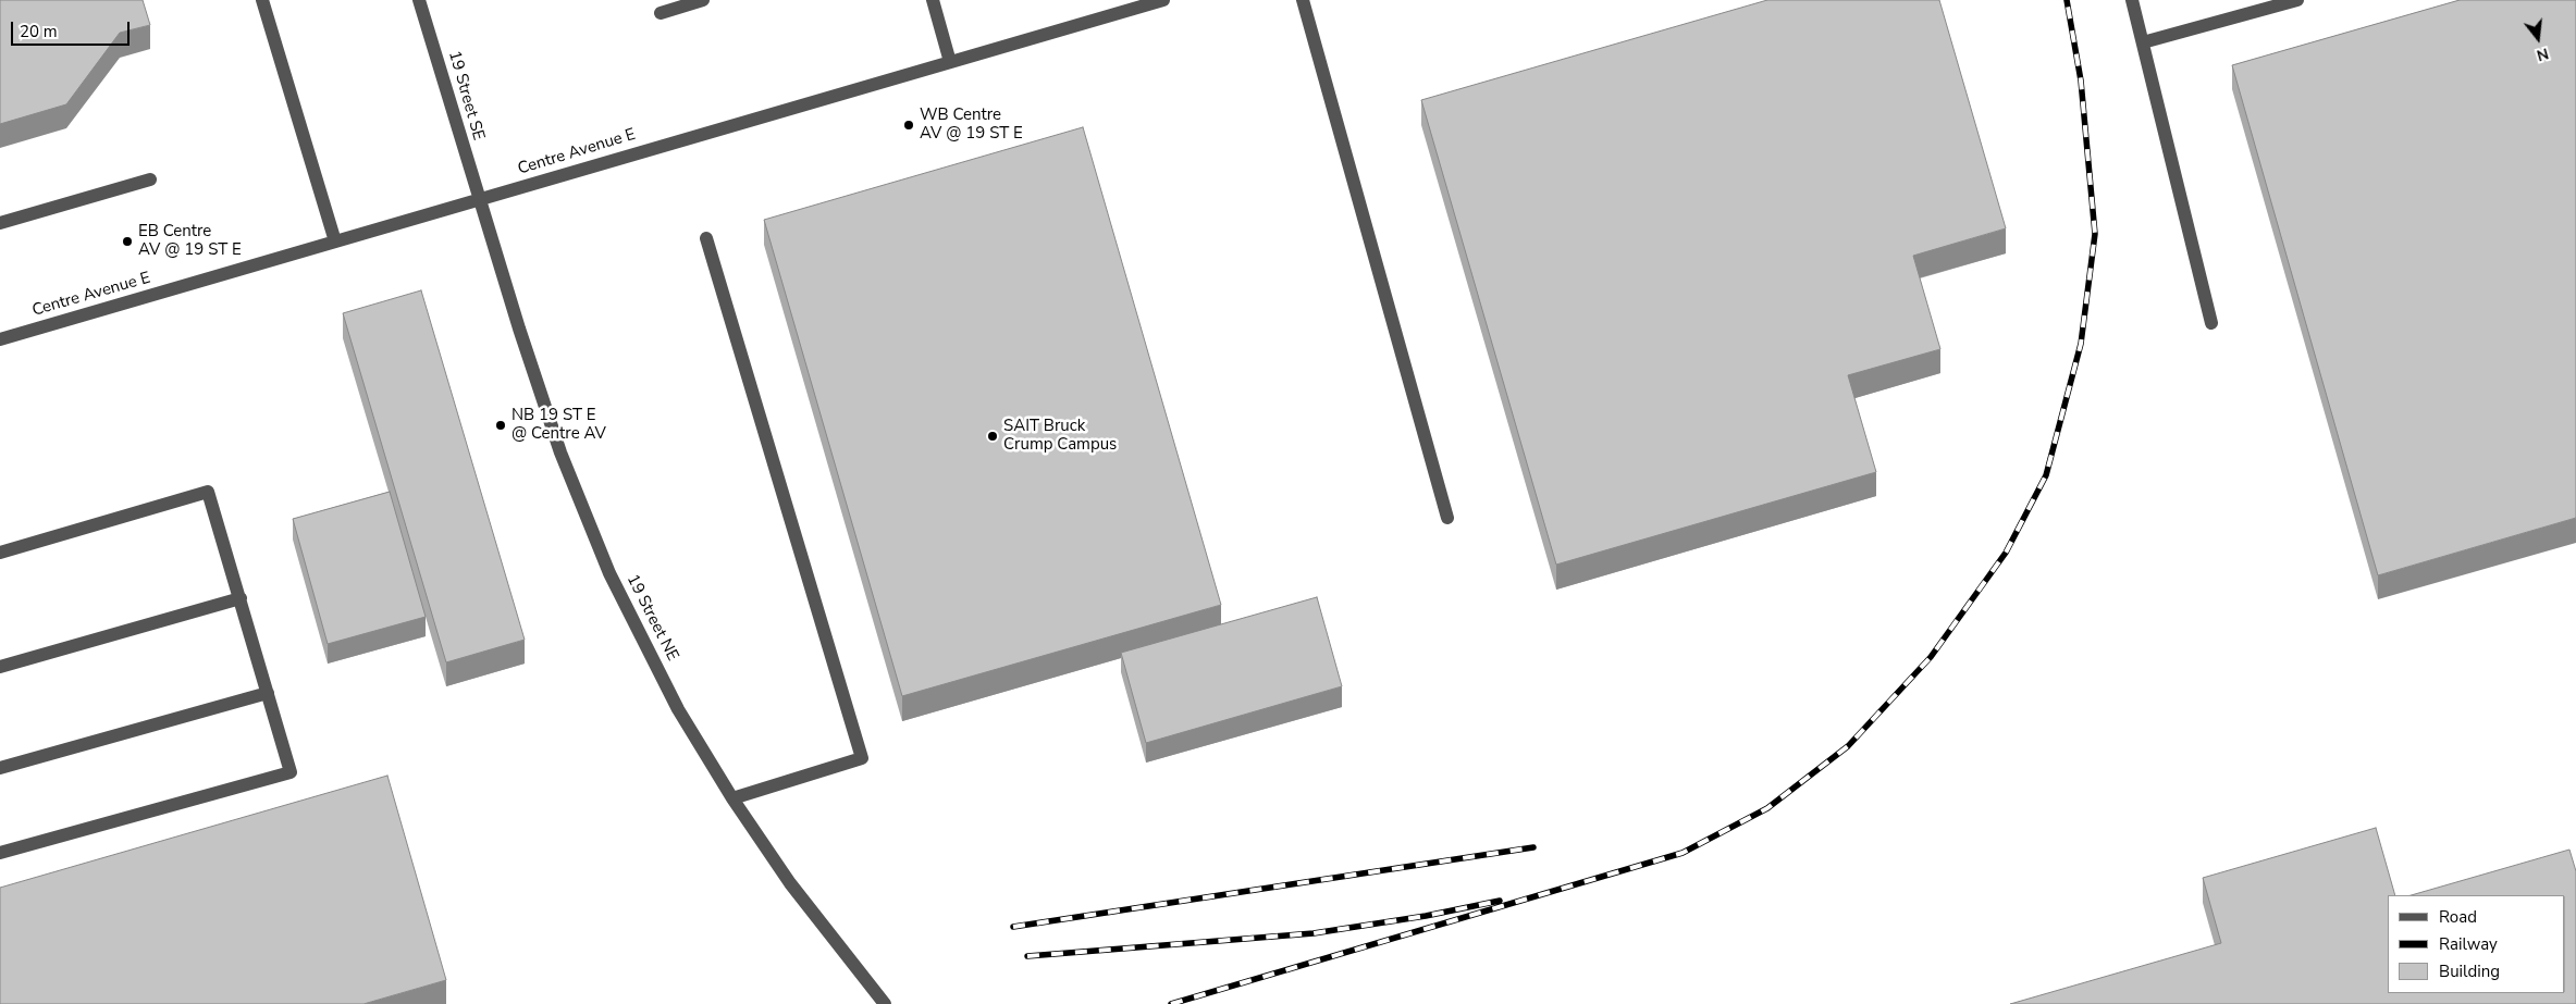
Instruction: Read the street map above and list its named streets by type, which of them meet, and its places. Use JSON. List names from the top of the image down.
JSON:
{
  "streets": {
    "street": ["19 Street SE", "Centre Avenue E", "19 Street NE"]
  },
  "crossings": [
    ["19 Street SE", "Centre Avenue E"],
    ["19 Street SE", "19 Street NE"],
    ["Centre Avenue E", "19 Street NE"]
  ],
  "places": [
    "WB Centre AV @ 19 ST E",
    "EB Centre AV @ 19 ST E",
    "NB 19 ST E @ Centre AV",
    "SAIT Bruck Crump Campus"
  ],
  "legend": ["Road", "Railway", "Building"],
  "scale_bar": "20 m",
  "north": "bottom"
}
